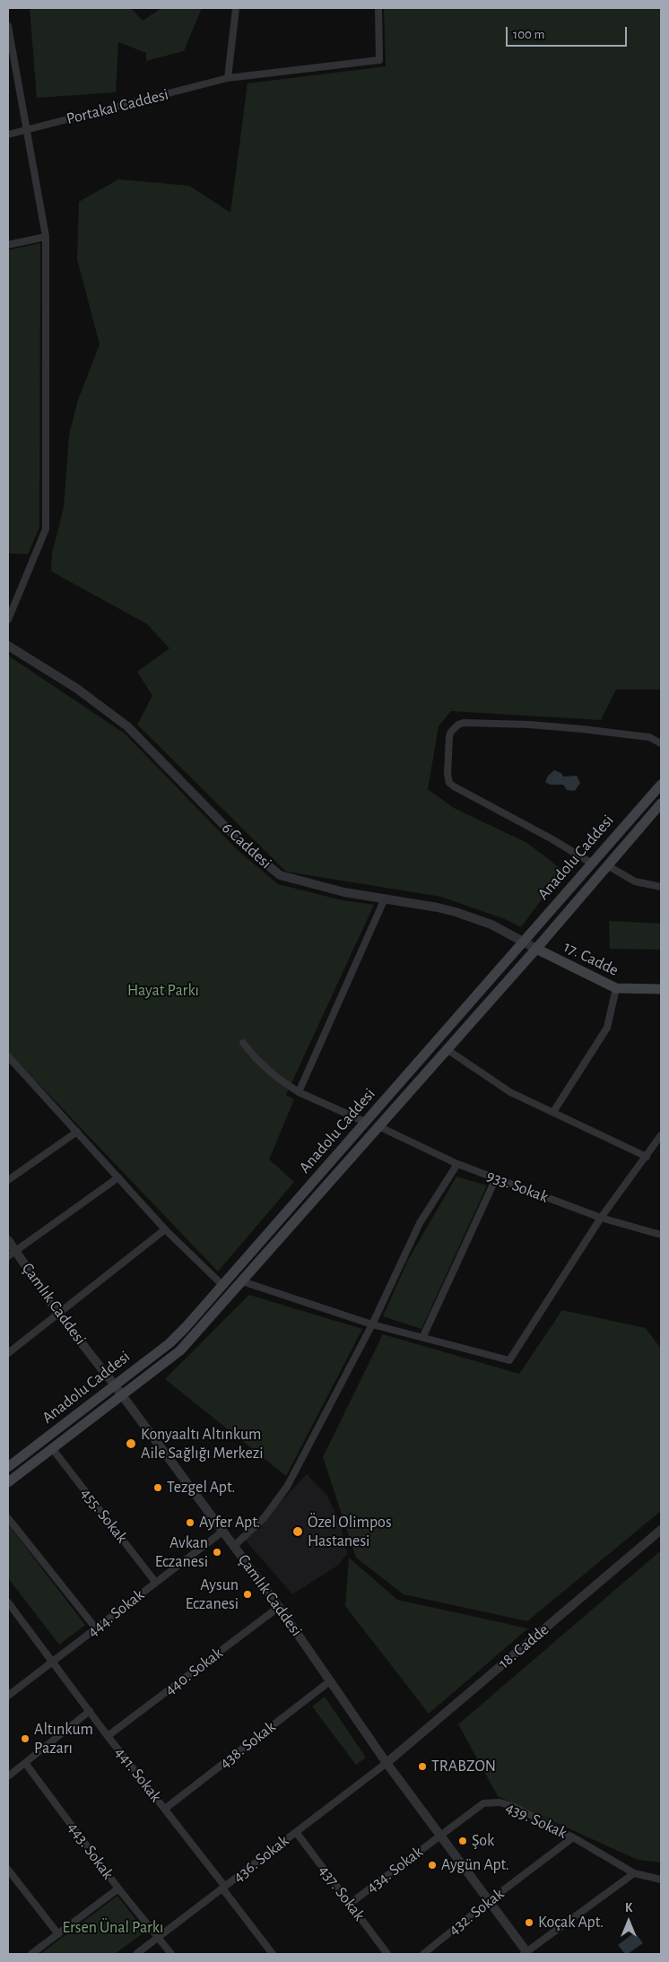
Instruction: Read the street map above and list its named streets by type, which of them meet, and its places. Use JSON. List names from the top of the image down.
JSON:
{
  "streets": {
    "main road": ["Anadolu Caddesi", "17. Cadde"],
    "street": [
      "Portakal Caddesi",
      "6 Caddesi",
      "933. Sokak",
      "Çamlık Caddesi",
      "455. Sokak",
      "444. Sokak",
      "18. Cadde",
      "440. Sokak",
      "438. Sokak",
      "441. Sokak",
      "439. Sokak",
      "443. Sokak",
      "436. Sokak",
      "434. Sokak",
      "437. Sokak",
      "432. Sokak"
    ]
  },
  "crossings": [
    ["6 Caddesi", "Anadolu Caddesi"],
    ["6 Caddesi", "17. Cadde"],
    ["Anadolu Caddesi", "17. Cadde"],
    ["Anadolu Caddesi", "933. Sokak"],
    ["Anadolu Caddesi", "Çamlık Caddesi"],
    ["Anadolu Caddesi", "455. Sokak"],
    ["Çamlık Caddesi", "444. Sokak"],
    ["Çamlık Caddesi", "18. Cadde"],
    ["Çamlık Caddesi", "440. Sokak"],
    ["Çamlık Caddesi", "438. Sokak"],
    ["Çamlık Caddesi", "439. Sokak"],
    ["Çamlık Caddesi", "436. Sokak"],
    ["Çamlık Caddesi", "434. Sokak"],
    ["Çamlık Caddesi", "432. Sokak"],
    ["455. Sokak", "444. Sokak"],
    ["444. Sokak", "441. Sokak"],
    ["18. Cadde", "436. Sokak"],
    ["440. Sokak", "441. Sokak"],
    ["438. Sokak", "441. Sokak"],
    ["441. Sokak", "436. Sokak"],
    ["439. Sokak", "434. Sokak"],
    ["439. Sokak", "432. Sokak"],
    ["443. Sokak", "436. Sokak"],
    ["436. Sokak", "437. Sokak"],
    ["434. Sokak", "437. Sokak"]
  ],
  "parks": ["Hayat Parkı", "Ersen Ünal Parkı"],
  "places": [
    "Konyaaltı Altınkum Aile Sağlığı Merkezi",
    "Tezgel Apt.",
    "Ayfer Apt.",
    "Özel Olimpos Hastanesi",
    "Avkan Eczanesi",
    "Aysun Eczanesi",
    "Altınkum Pazarı",
    "TRABZON",
    "Şok",
    "Aygün Apt.",
    "Koçak Apt."
  ],
  "scale_bar": "100 m",
  "north": "top"
}
